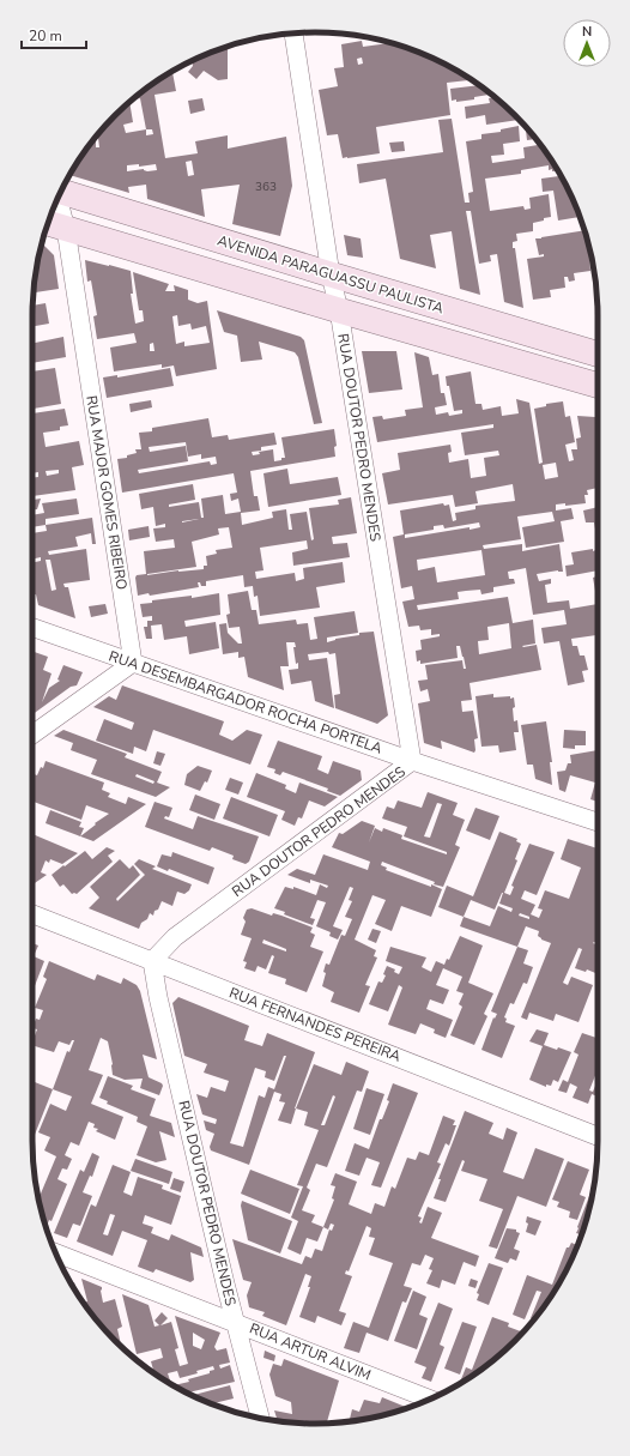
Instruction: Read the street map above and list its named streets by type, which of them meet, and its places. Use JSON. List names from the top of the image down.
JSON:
{
  "streets": {
    "main road": ["AVENIDA PARAGUASSU PAULISTA"],
    "street": [
      "RUA DOUTOR PEDRO MENDES",
      "RUA MAJOR GOMES RIBEIRO",
      "RUA DESEMBARGADOR ROCHA PORTELA",
      "RUA FERNANDES PEREIRA",
      "RUA ARTUR ALVIM"
    ]
  },
  "crossings": [
    ["AVENIDA PARAGUASSU PAULISTA", "RUA DOUTOR PEDRO MENDES"],
    ["RUA DOUTOR PEDRO MENDES", "RUA DESEMBARGADOR ROCHA PORTELA"],
    ["RUA DOUTOR PEDRO MENDES", "RUA FERNANDES PEREIRA"],
    ["RUA DOUTOR PEDRO MENDES", "RUA ARTUR ALVIM"],
    ["RUA MAJOR GOMES RIBEIRO", "RUA DESEMBARGADOR ROCHA PORTELA"]
  ],
  "house_numbers": ["363"],
  "scale_bar": "20 m",
  "north": "top"
}
